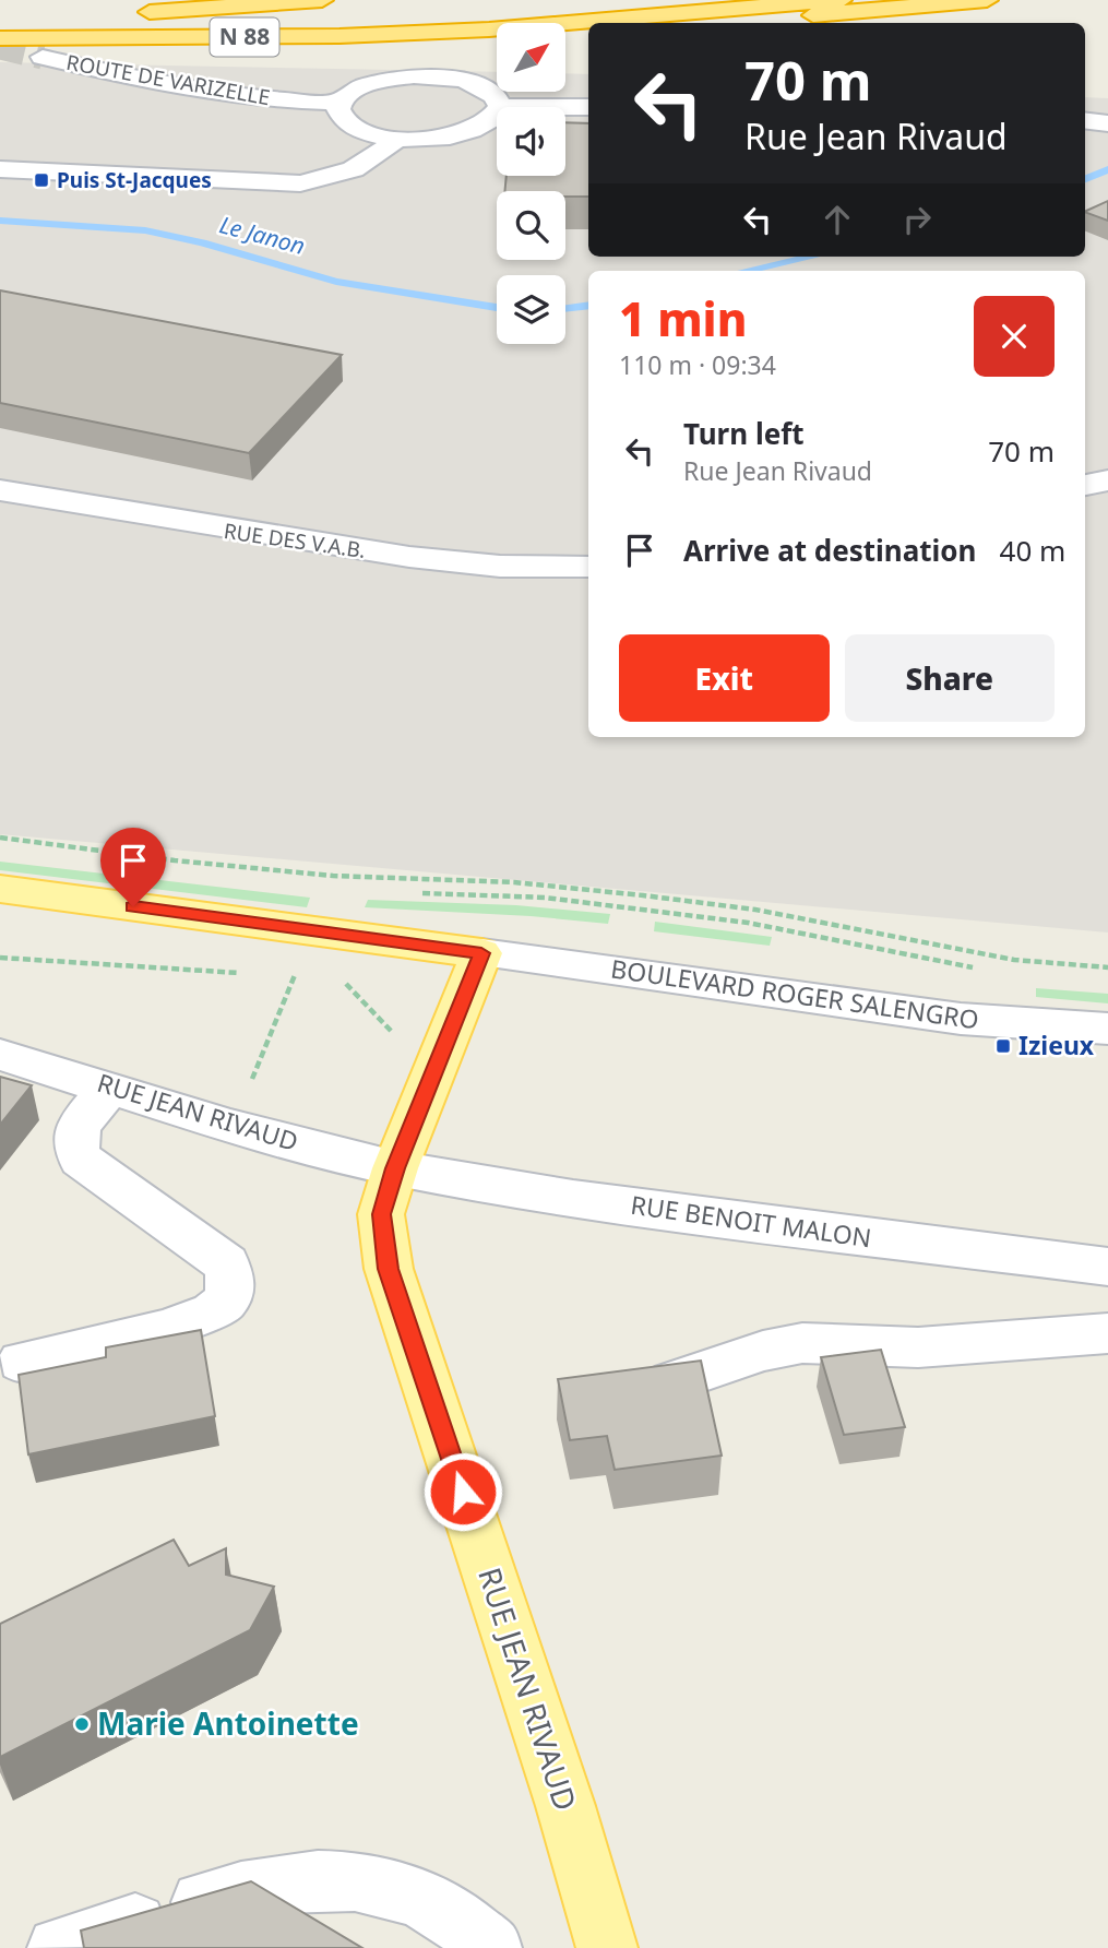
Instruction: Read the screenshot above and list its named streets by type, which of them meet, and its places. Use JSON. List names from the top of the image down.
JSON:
{
  "streets": {
    "highway": ["N 88"],
    "main road": ["RUE JEAN RIVAUD"],
    "street": [
      "ROUTE DE VARIZELLE",
      "RUE DES V.A.B.",
      "BOULEVARD ROGER SALENGRO",
      "RUE BENOIT MALON"
    ]
  },
  "crossings": [
    ["BOULEVARD ROGER SALENGRO", "RUE JEAN RIVAUD"],
    ["RUE JEAN RIVAUD", "RUE BENOIT MALON"]
  ],
  "water": ["Le Janon"],
  "places": {
    "transit": ["Puis St-Jacques", "Izieux"],
    "other": ["Marie Antoinette"]
  },
  "north": "top right",
  "page": {
    "turn": ["70 m", "Rue Jean Rivaud"],
    "heading": ["1 min", "110 m · 09:34"],
    "list": [
      {
        "name": "Turn left",
        "note": "Rue Jean Rivaud",
        "value": "70 m"
      },
      {
        "name": "Arrive at destination",
        "value": "40 m"
      }
    ],
    "buttons": ["Exit", "Share"]
  }
}
